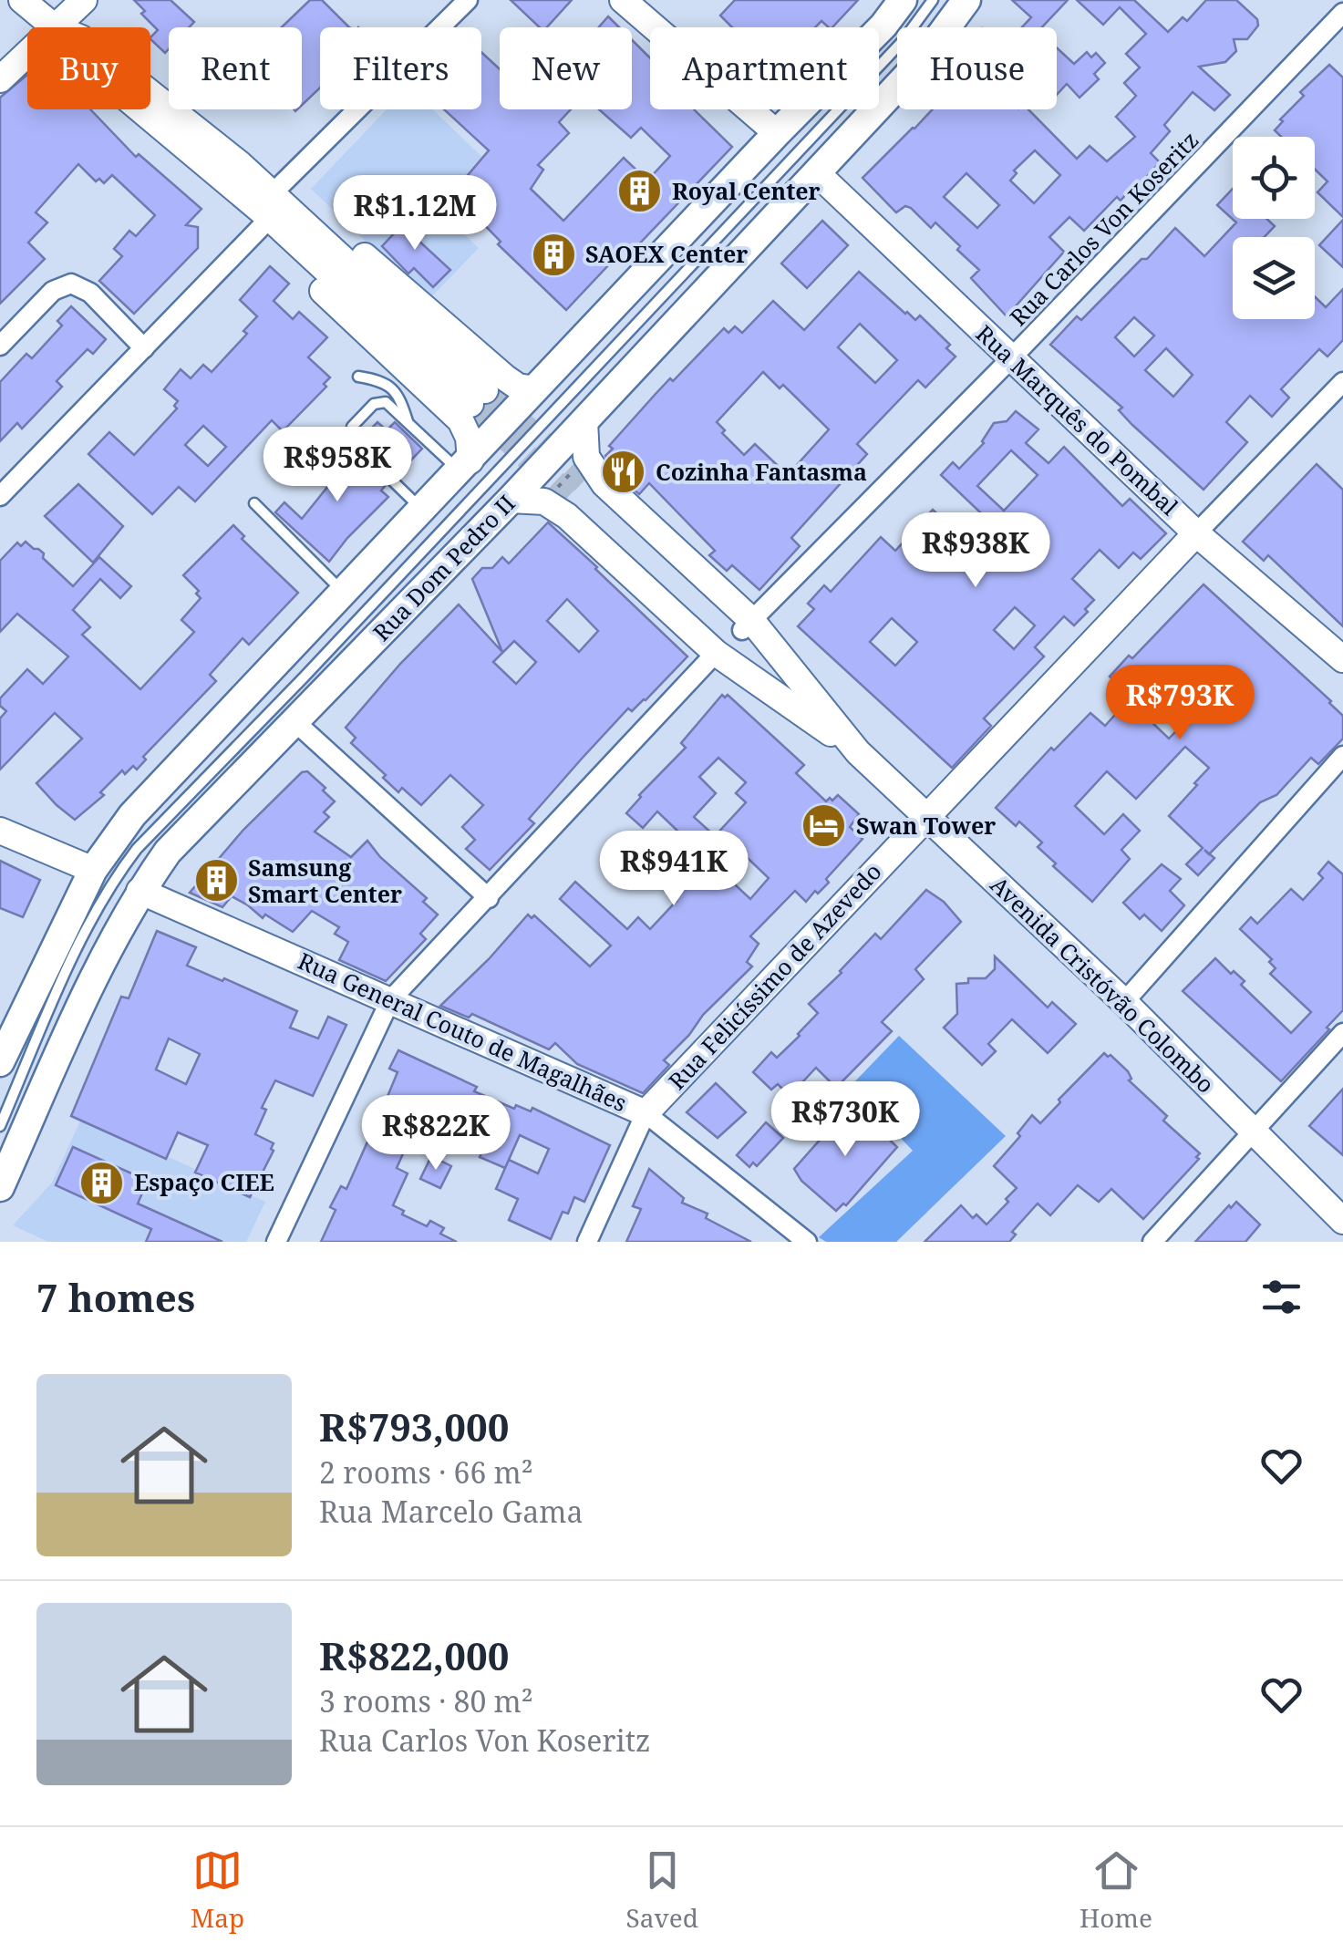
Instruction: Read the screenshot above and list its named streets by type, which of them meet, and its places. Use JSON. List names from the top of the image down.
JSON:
{
  "streets": {
    "main road": [
      "Rua Marquês do Pombal",
      "Rua Dom Pedro II",
      "Rua Felicíssimo de Azevedo",
      "Avenida Cristóvão Colombo",
      "Rua General Couto de Magalhães"
    ],
    "street": ["Rua Carlos Von Koseritz"]
  },
  "crossings": [
    ["Rua Carlos Von Koseritz", "Rua Marquês do Pombal"],
    ["Rua Marquês do Pombal", "Rua Dom Pedro II"],
    ["Rua Marquês do Pombal", "Rua Felicíssimo de Azevedo"],
    ["Rua Dom Pedro II", "Rua General Couto de Magalhães"],
    ["Rua Felicíssimo de Azevedo", "Avenida Cristóvão Colombo"],
    ["Rua Felicíssimo de Azevedo", "Rua General Couto de Magalhães"]
  ],
  "places": {
    "building": [
      "Royal Center",
      "SAOEX Center",
      "Samsung Smart Center",
      "Espaço CIEE"
    ],
    "restaurant": ["Cozinha Fantasma"],
    "hotel": ["Swan Tower"]
  },
  "page": {
    "chip": [
      "Buy",
      "Rent",
      "Filters",
      "New",
      "Apartment",
      "House"
    ],
    "price": [
      "R$1.12M",
      "R$958K",
      "R$938K",
      "R$793K",
      "R$941K",
      "R$730K",
      "R$822K"
    ],
    "heading": "7 homes",
    "list": [
      {
        "name": "R$793,000",
        "note": "2 rooms · 66 m² · Rua Marcelo Gama"
      },
      {
        "name": "R$822,000",
        "note": "3 rooms · 80 m² · Rua Carlos Von Koseritz"
      }
    ],
    "tabs": ["Map", "Saved", "Home"]
  }
}
